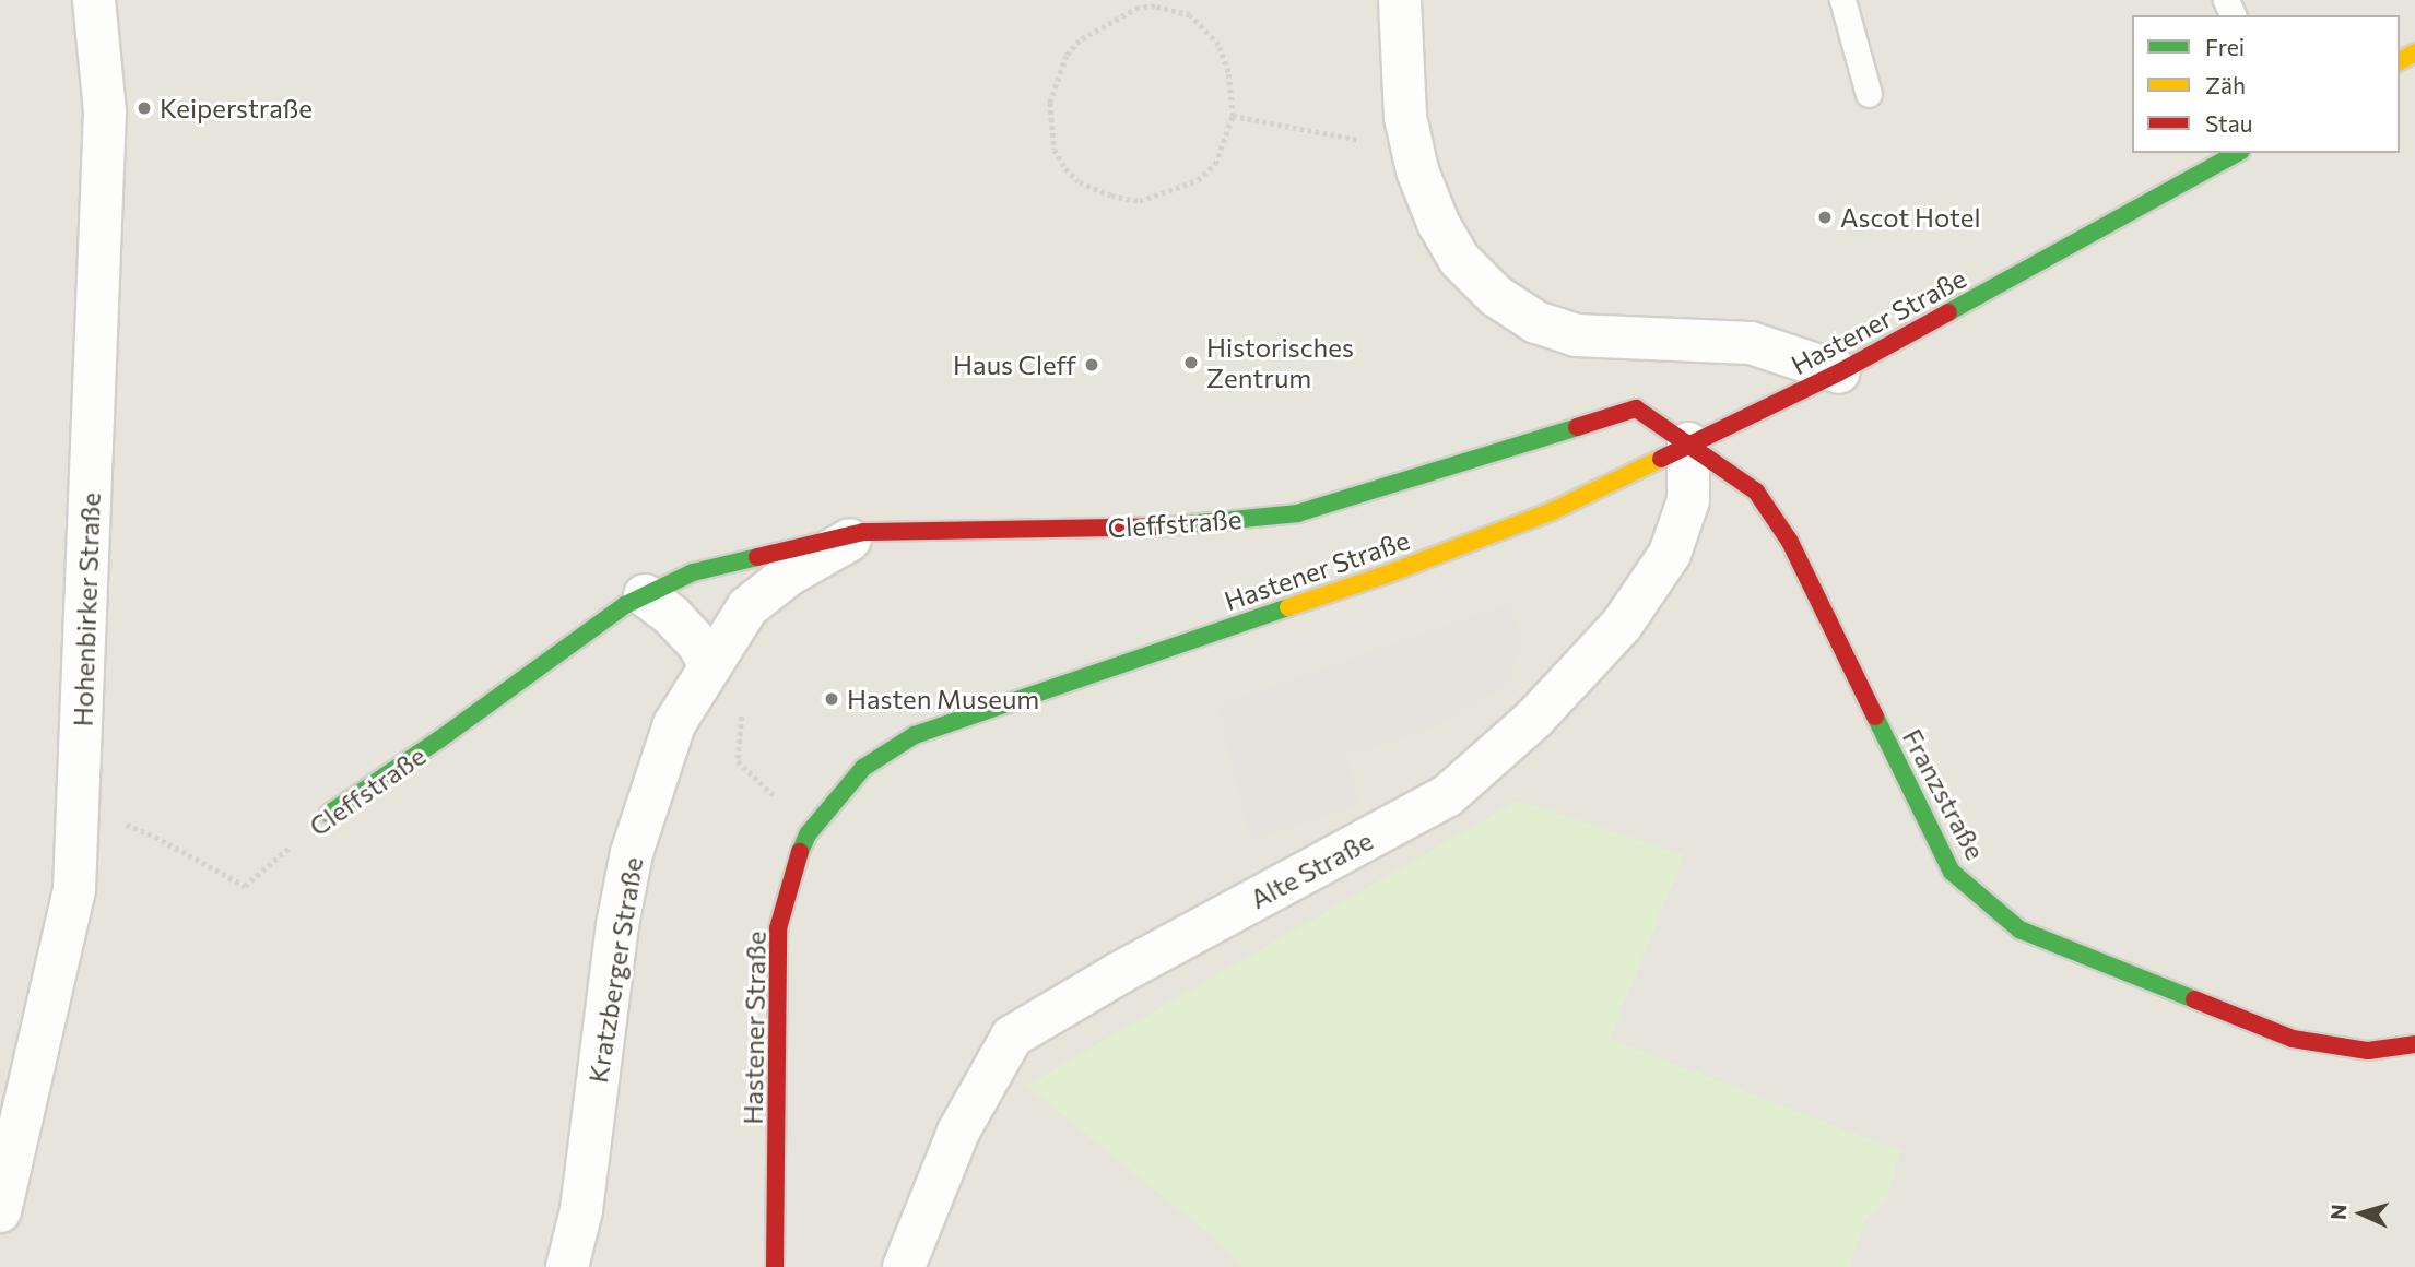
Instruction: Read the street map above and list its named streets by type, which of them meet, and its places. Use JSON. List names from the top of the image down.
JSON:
{
  "streets": {
    "street": [
      "Hastener Straße",
      "Cleffstraße",
      "Hohenbirker Straße",
      "Franzstraße",
      "Alte Straße",
      "Kratzberger Straße"
    ]
  },
  "crossings": [
    ["Hastener Straße", "Cleffstraße"],
    ["Hastener Straße", "Franzstraße"],
    ["Hastener Straße", "Alte Straße"],
    ["Cleffstraße", "Hohenbirker Straße"],
    ["Cleffstraße", "Franzstraße"],
    ["Cleffstraße", "Alte Straße"],
    ["Cleffstraße", "Kratzberger Straße"],
    ["Franzstraße", "Alte Straße"]
  ],
  "places": [
    "Keiperstraße",
    "Ascot Hotel",
    "Historisches Zentrum",
    "Haus Cleff",
    "Hasten Museum"
  ],
  "legend": ["Frei", "Zäh", "Stau"],
  "north": "left"
}
